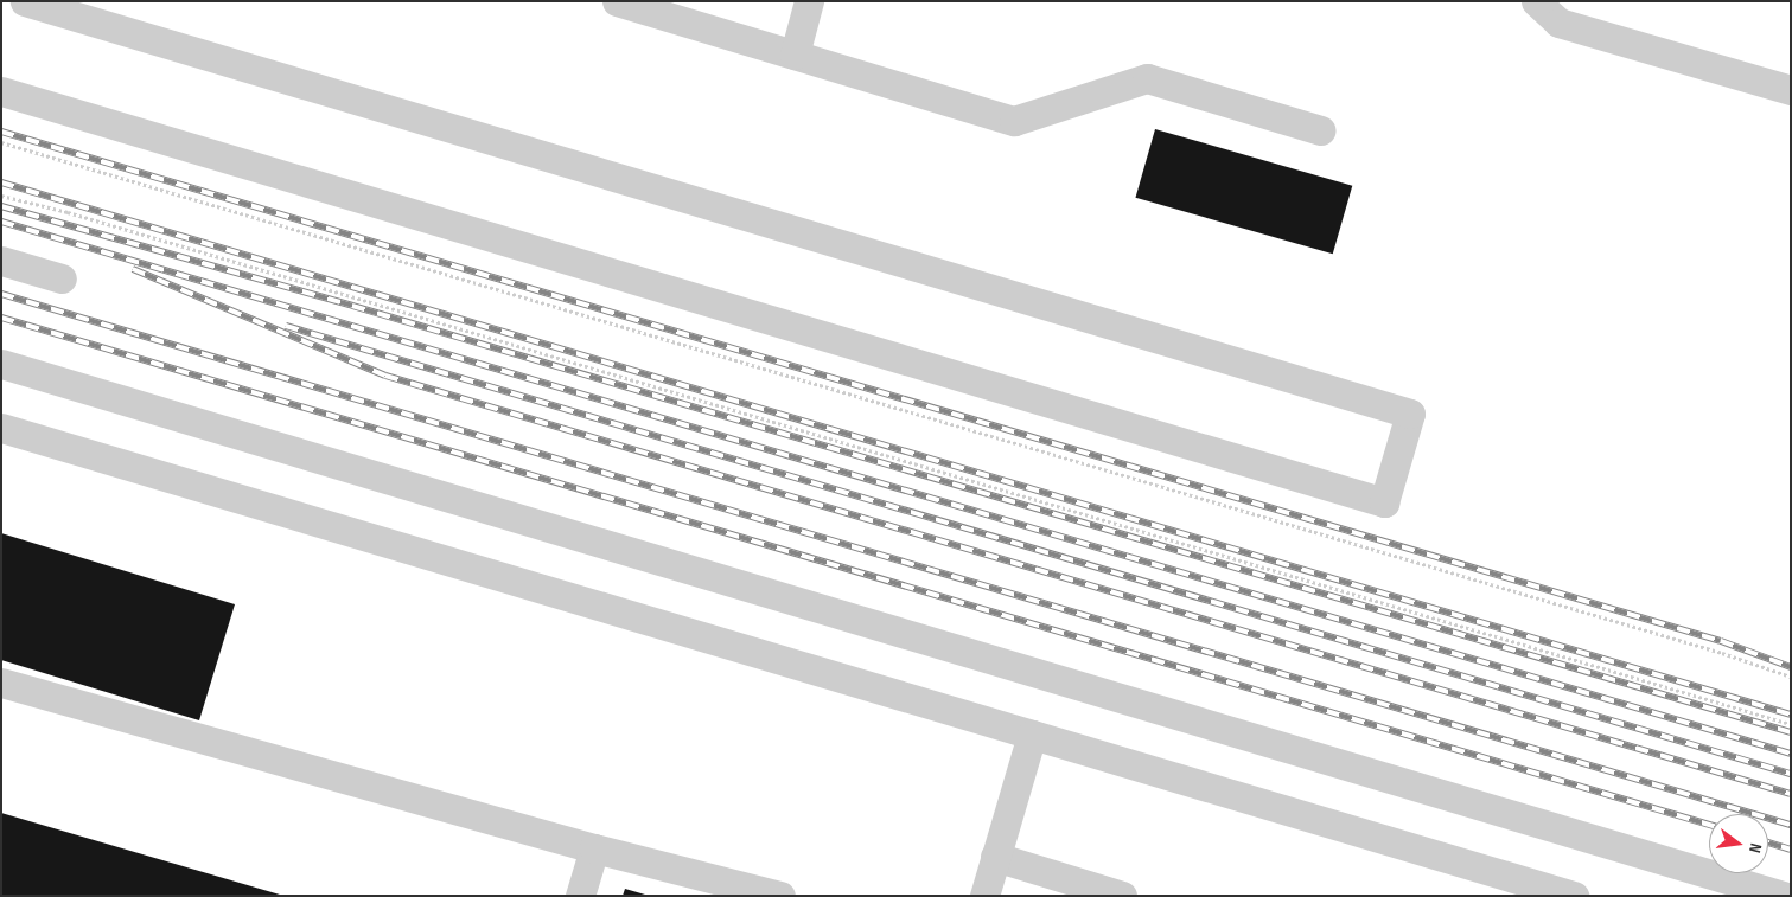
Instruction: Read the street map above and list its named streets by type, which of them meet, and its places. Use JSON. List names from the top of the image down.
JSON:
{
  "north": "right"
}
